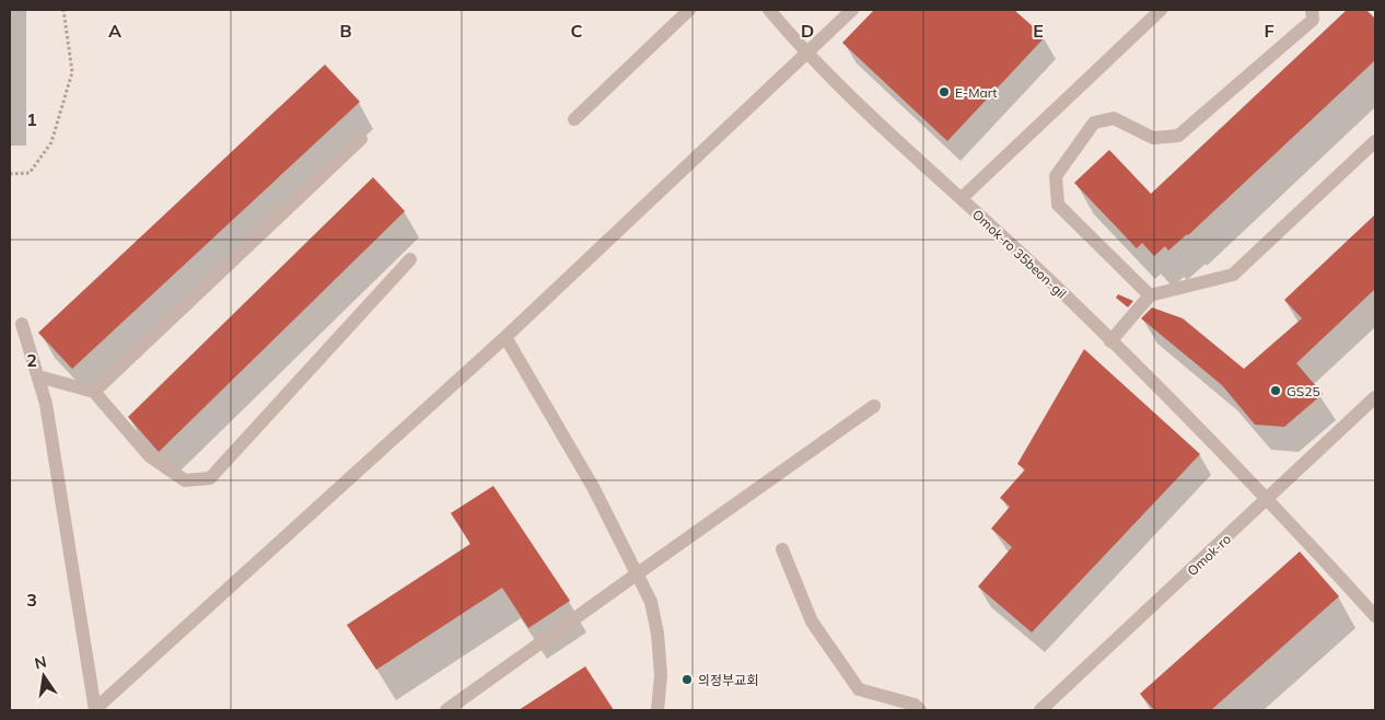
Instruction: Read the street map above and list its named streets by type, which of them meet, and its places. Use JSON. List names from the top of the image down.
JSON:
{
  "streets": {
    "street": ["Omok-ro 35beon-gil", "Omok-ro"]
  },
  "crossings": [
    ["Omok-ro 35beon-gil", "Omok-ro"]
  ],
  "places": ["E-Mart", "GS25", "의정부교회"],
  "north": "top",
  "grid": {
    "columns": [
      "A",
      "B",
      "C",
      "D",
      "E",
      "F"
    ],
    "rows": ["1", "2", "3"]
  }
}
